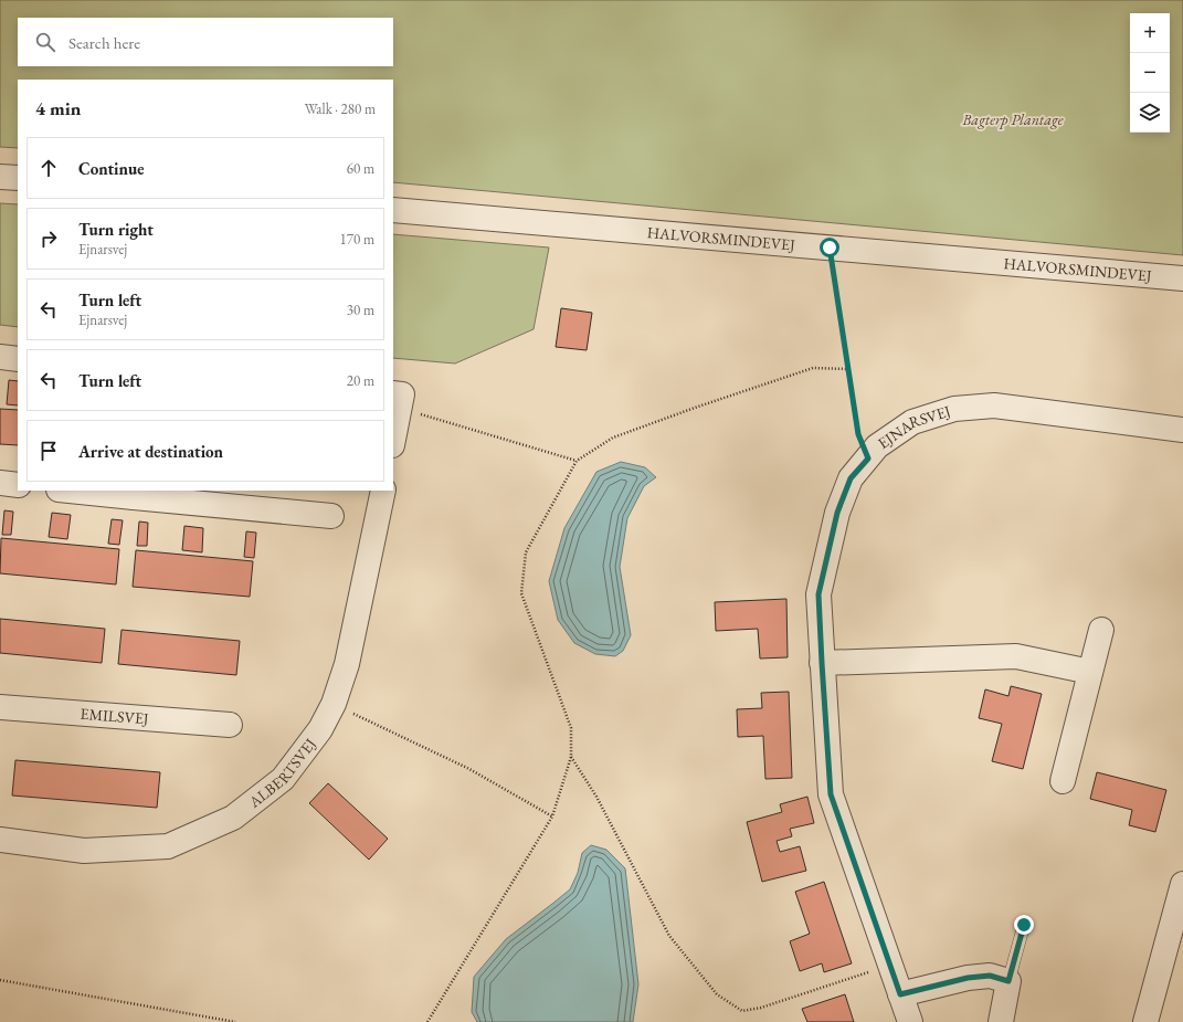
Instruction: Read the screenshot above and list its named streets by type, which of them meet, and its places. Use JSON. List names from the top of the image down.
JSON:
{
  "streets": {
    "street": [
      "HALVORSMINDEVEJ",
      "EJNARSVEJ",
      "EMILSVEJ",
      "ALBERTSVEJ"
    ]
  },
  "parks": ["Bagterp Plantage"],
  "page": {
    "map_buttons": ["+", "−"],
    "search": "Search here",
    "heading": ["4 min", "Walk · 280 m"],
    "list": [
      ["Continue", "60 m"],
      ["Turn right", "Ejnarsvej", "170 m"],
      ["Turn left", "Ejnarsvej", "30 m"],
      ["Turn left", "20 m"],
      "Arrive at destination"
    ]
  }
}
